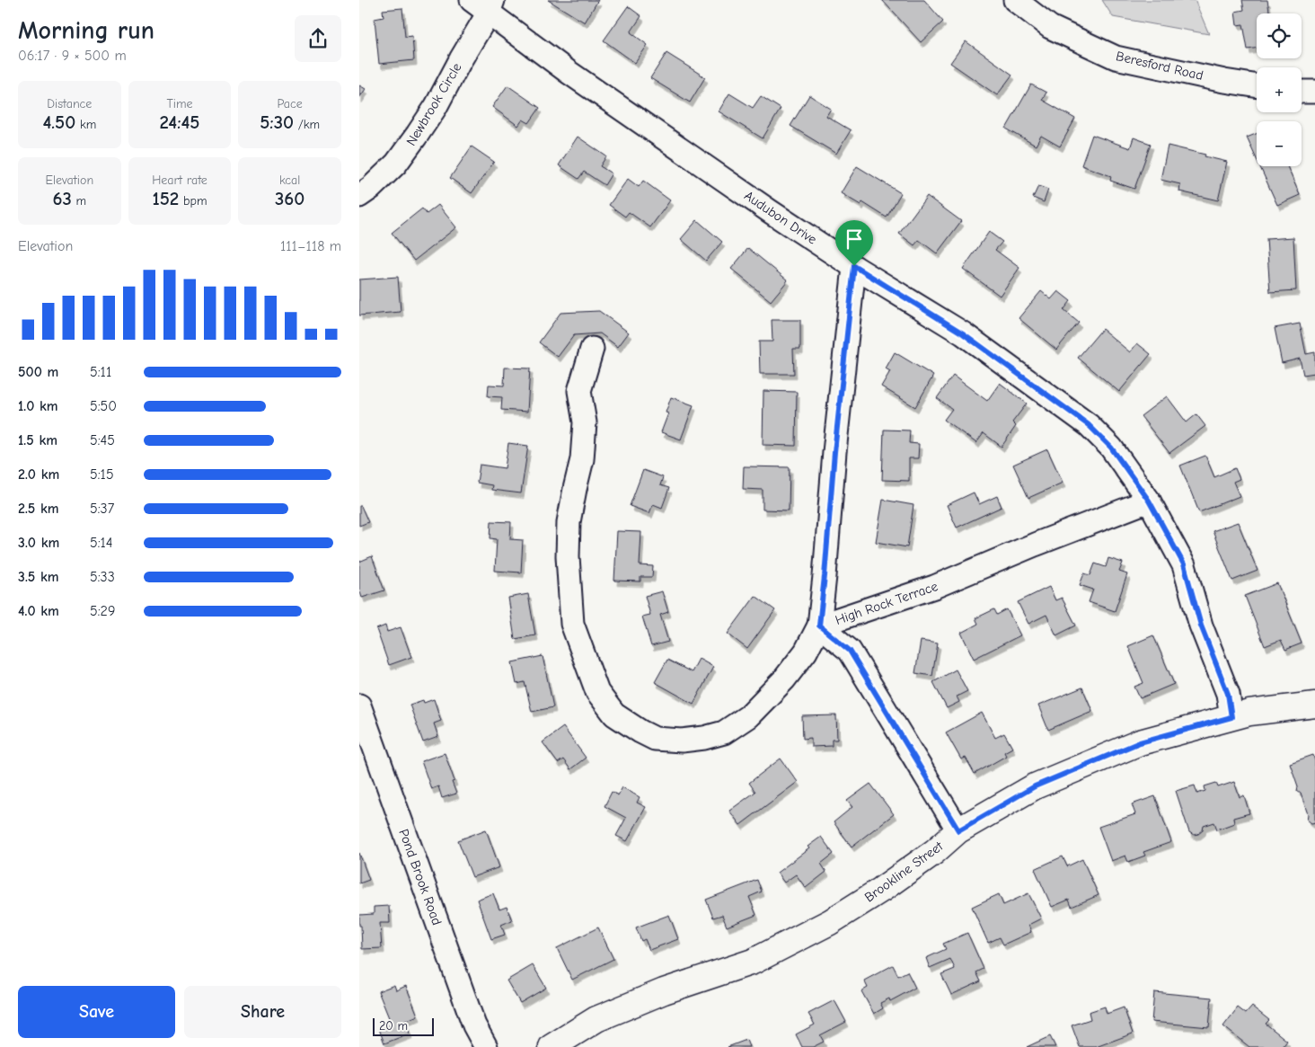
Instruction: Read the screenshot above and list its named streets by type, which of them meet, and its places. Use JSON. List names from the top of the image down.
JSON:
{
  "streets": {
    "main road": ["Brookline Street"],
    "street": [
      "Beresford Road",
      "Newbrook Circle",
      "Audubon Drive",
      "High Rock Terrace",
      "Pond Brook Road"
    ]
  },
  "crossings": [
    ["Newbrook Circle", "Audubon Drive"],
    ["Audubon Drive", "High Rock Terrace"],
    ["Audubon Drive", "Brookline Street"]
  ],
  "scale_bar": "20 m",
  "page": {
    "heading": ["Morning run", "06:17 · 9 × 500 m"],
    "map_buttons": ["+", "−"],
    "stats": [
      ["Distance", "4.50 km"],
      ["Time", "24:45"],
      ["Pace", "5:30 /km"],
      ["Elevation", "63 m"],
      ["Heart rate", "152 bpm"],
      ["kcal", "360"]
    ],
    "chart": ["Elevation", "111–118 m"],
    "list": [
      {
        "name": "500 m",
        "note": "5:11"
      },
      {
        "name": "1.0 km",
        "note": "5:50"
      },
      {
        "name": "1.5 km",
        "note": "5:45"
      },
      {
        "name": "2.0 km",
        "note": "5:15"
      },
      {
        "name": "2.5 km",
        "note": "5:37"
      },
      {
        "name": "3.0 km",
        "note": "5:14"
      },
      {
        "name": "3.5 km",
        "note": "5:33"
      },
      {
        "name": "4.0 km",
        "note": "5:29"
      }
    ],
    "buttons": ["Save", "Share"],
    "scale": "20 m"
  }
}
